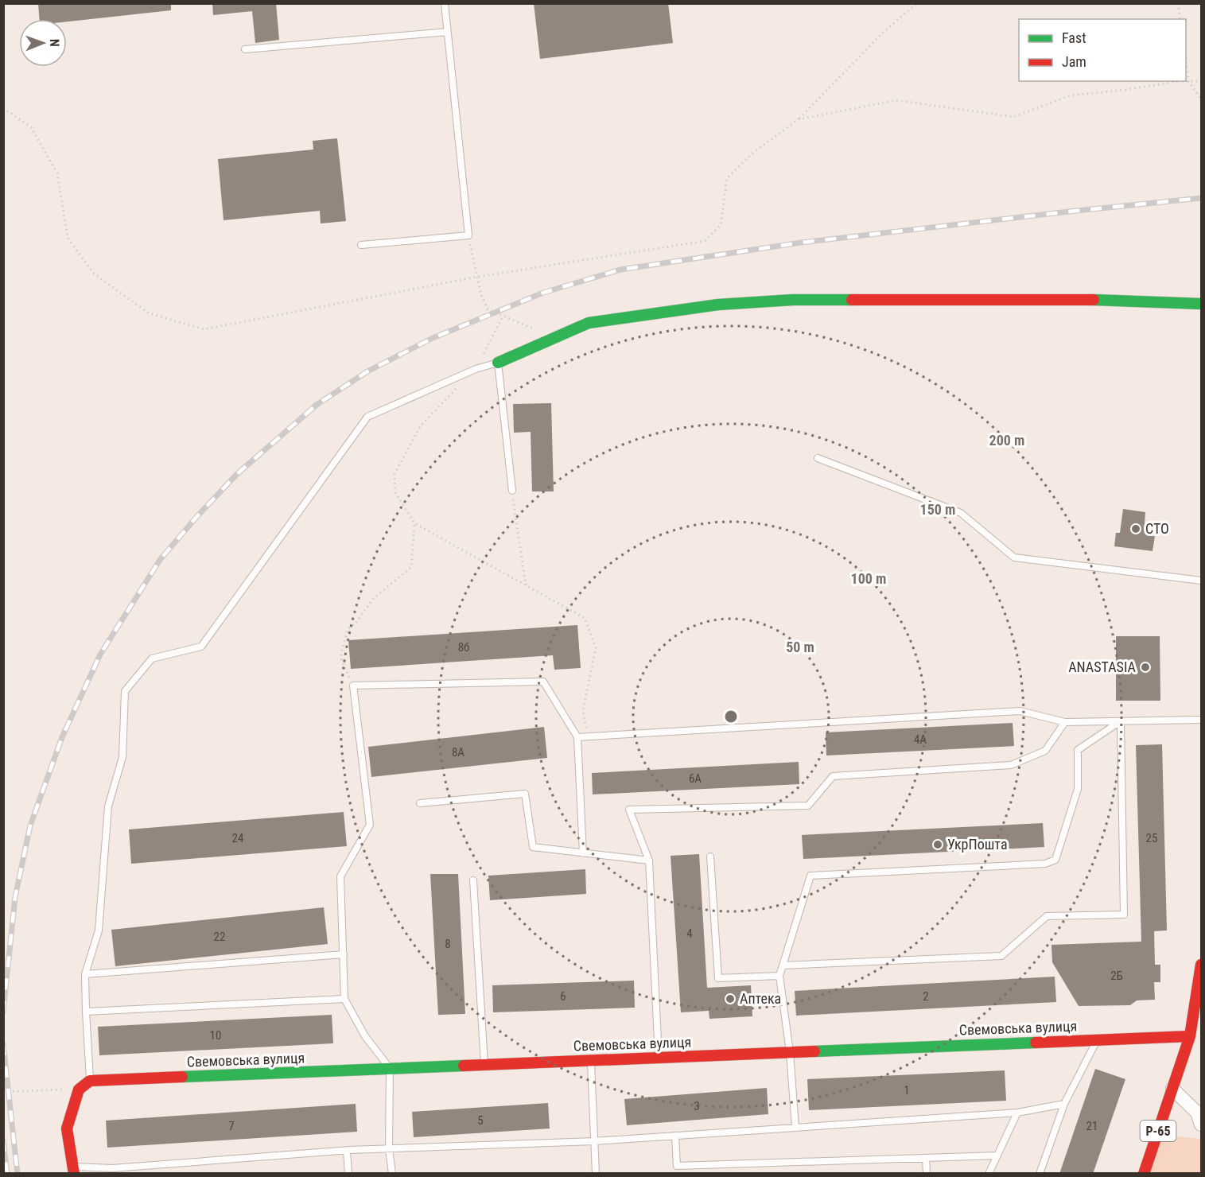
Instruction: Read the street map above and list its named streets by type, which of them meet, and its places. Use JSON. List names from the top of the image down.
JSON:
{
  "streets": {
    "street": ["Свемовська вулиця", "Р-65"]
  },
  "crossings": [
    ["Свемовська вулиця", "Р-65"]
  ],
  "places": [
    "СТО",
    "ANASTASIA",
    "УкрПошта",
    "Аптека"
  ],
  "house_numbers": [
    "8б",
    "4А",
    "8А",
    "6А",
    "24",
    "25",
    "4",
    "22",
    "8",
    "2Б",
    "6",
    "2",
    "10",
    "1",
    "3",
    "5",
    "7",
    "21"
  ],
  "legend": ["Fast", "Jam"],
  "north": "right",
  "rings": [
    "200 m",
    "150 m",
    "100 m",
    "50 m"
  ]
}
